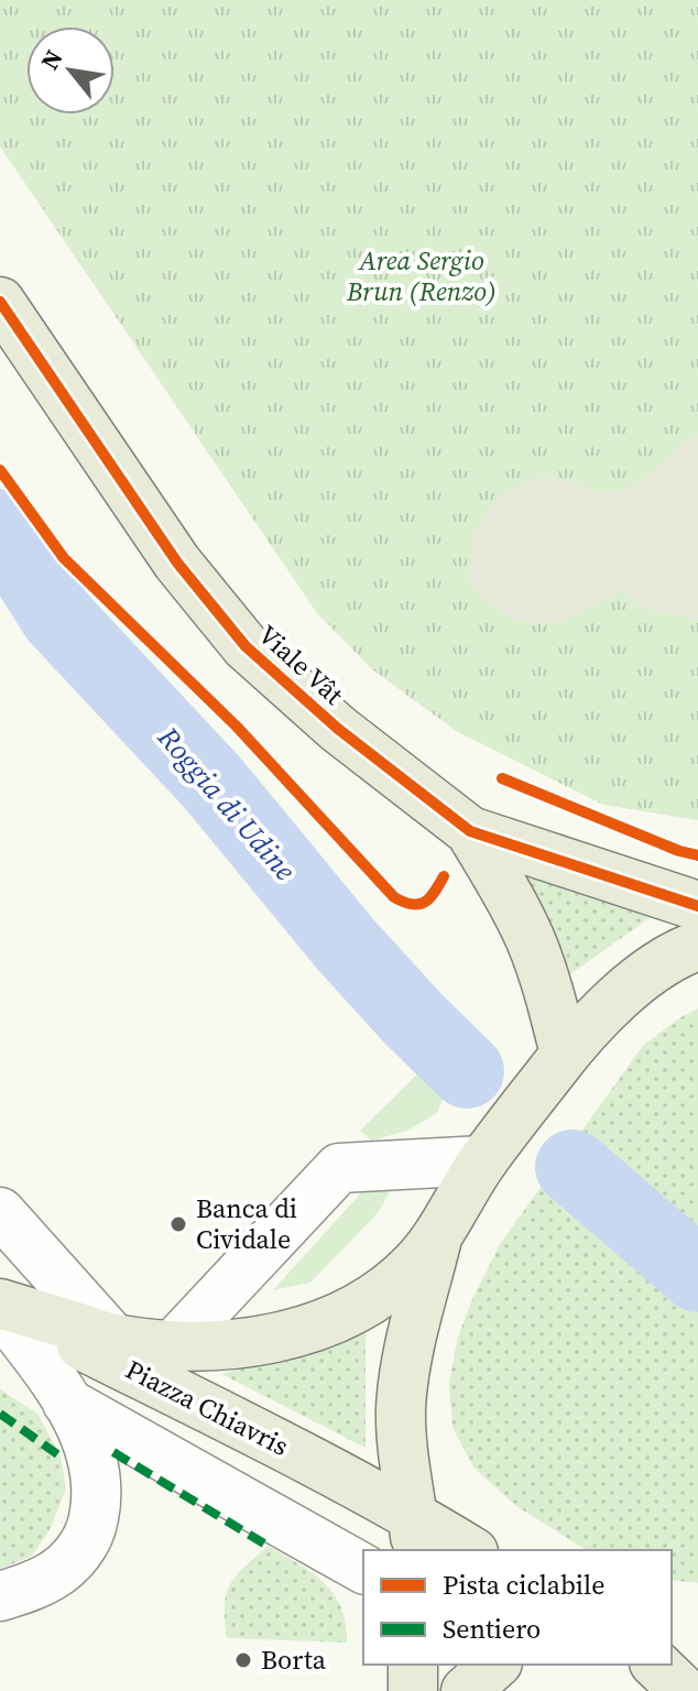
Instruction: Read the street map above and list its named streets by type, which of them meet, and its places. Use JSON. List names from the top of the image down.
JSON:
{
  "streets": {
    "main road": ["Viale Vât", "Piazza Chiavris"]
  },
  "crossings": [
    ["Viale Vât", "Piazza Chiavris"]
  ],
  "water": ["Roggia di Udine"],
  "parks": ["Area Sergio Brun (Renzo)"],
  "places": ["Banca di Cividale", "Borta"],
  "legend": ["Pista ciclabile", "Sentiero"],
  "north": "top left"
}
